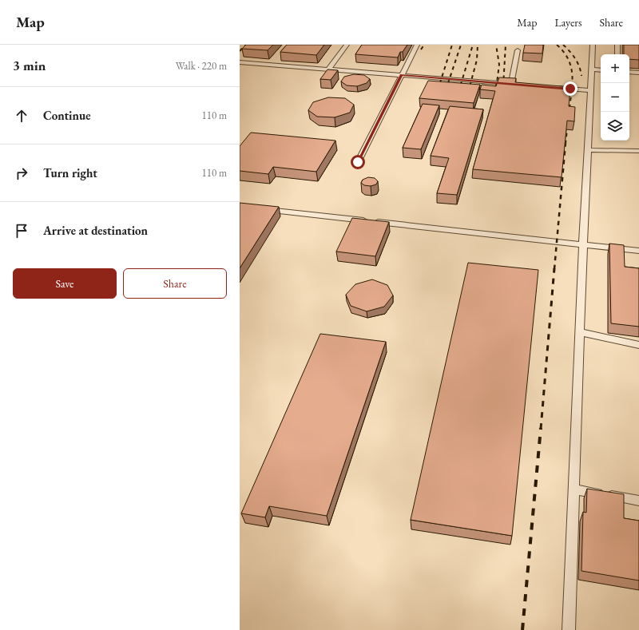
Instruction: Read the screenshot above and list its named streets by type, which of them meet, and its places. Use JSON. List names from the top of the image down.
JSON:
{
  "page": {
    "header": "Map",
    "nav": ["Map", "Layers", "Share"],
    "heading": ["3 min", "Walk · 220 m"],
    "map_buttons": ["+", "−"],
    "list": [
      ["Continue", "110 m"],
      ["Turn right", "110 m"],
      "Arrive at destination"
    ],
    "buttons": ["Save", "Share"]
  }
}
